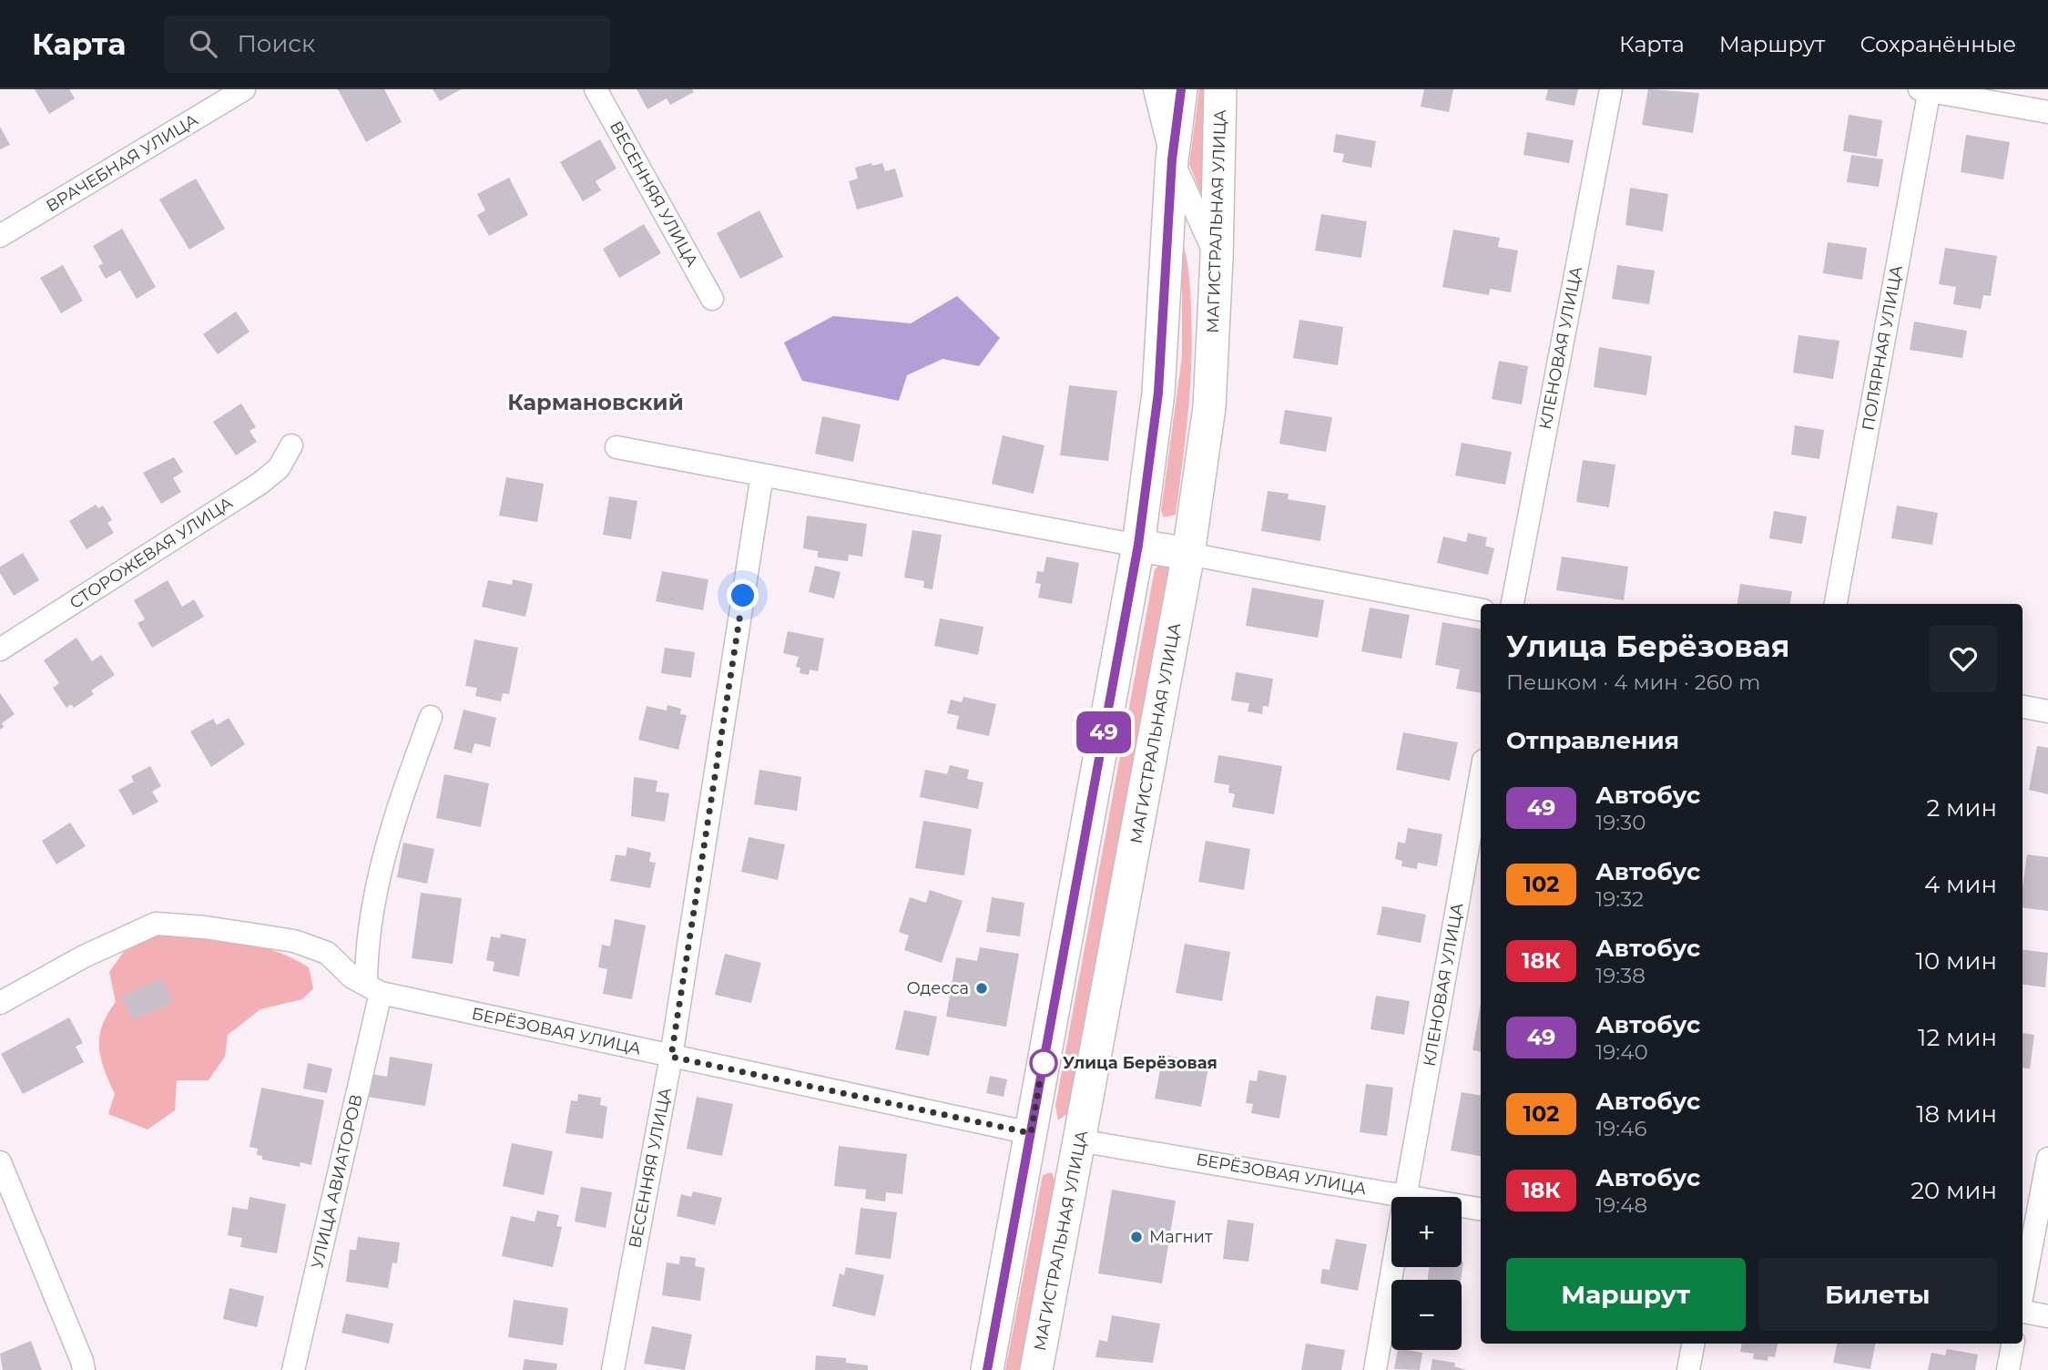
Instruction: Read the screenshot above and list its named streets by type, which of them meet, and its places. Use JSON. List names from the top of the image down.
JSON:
{
  "streets": {
    "main road": ["МАГИСТРАЛЬНАЯ УЛИЦА"],
    "street": [
      "ВРАЧЕБНАЯ УЛИЦА",
      "ВЕСЕННЯЯ УЛИЦА",
      "КЛЕНОВАЯ УЛИЦА",
      "ПОЛЯРНАЯ УЛИЦА",
      "СТОРОЖЕВАЯ УЛИЦА",
      "БЕРЁЗОВАЯ УЛИЦА",
      "УЛИЦА АВИАТОРОВ"
    ]
  },
  "crossings": [
    ["ВЕСЕННЯЯ УЛИЦА", "БЕРЁЗОВАЯ УЛИЦА"],
    ["МАГИСТРАЛЬНАЯ УЛИЦА", "БЕРЁЗОВАЯ УЛИЦА"],
    ["БЕРЁЗОВАЯ УЛИЦА", "УЛИЦА АВИАТОРОВ"]
  ],
  "districts": ["Кармановский"],
  "places": ["Одесса", "Улица Берёзовая", "Магнит"],
  "lines": ["bus line 49"],
  "page": {
    "header": "Карта",
    "search": "Поиск",
    "nav": ["Карта", "Маршрут", "Сохранённые"],
    "on_map": "49",
    "heading": [
      ["Улица Берёзовая", "Пешком · 4 мин · 260 m"],
      "Отправления"
    ],
    "list": [
      {
        "mark": "49",
        "name": "Автобус",
        "note": "19:30",
        "value": "2 мин"
      },
      {
        "mark": "102",
        "name": "Автобус",
        "note": "19:32",
        "value": "4 мин"
      },
      {
        "mark": "18К",
        "name": "Автобус",
        "note": "19:38",
        "value": "10 мин"
      },
      {
        "mark": "49",
        "name": "Автобус",
        "note": "19:40",
        "value": "12 мин"
      },
      {
        "mark": "102",
        "name": "Автобус",
        "note": "19:46",
        "value": "18 мин"
      },
      {
        "mark": "18К",
        "name": "Автобус",
        "note": "19:48",
        "value": "20 мин"
      }
    ],
    "map_buttons": ["+", "−"],
    "buttons": ["Маршрут", "Билеты"]
  }
}
